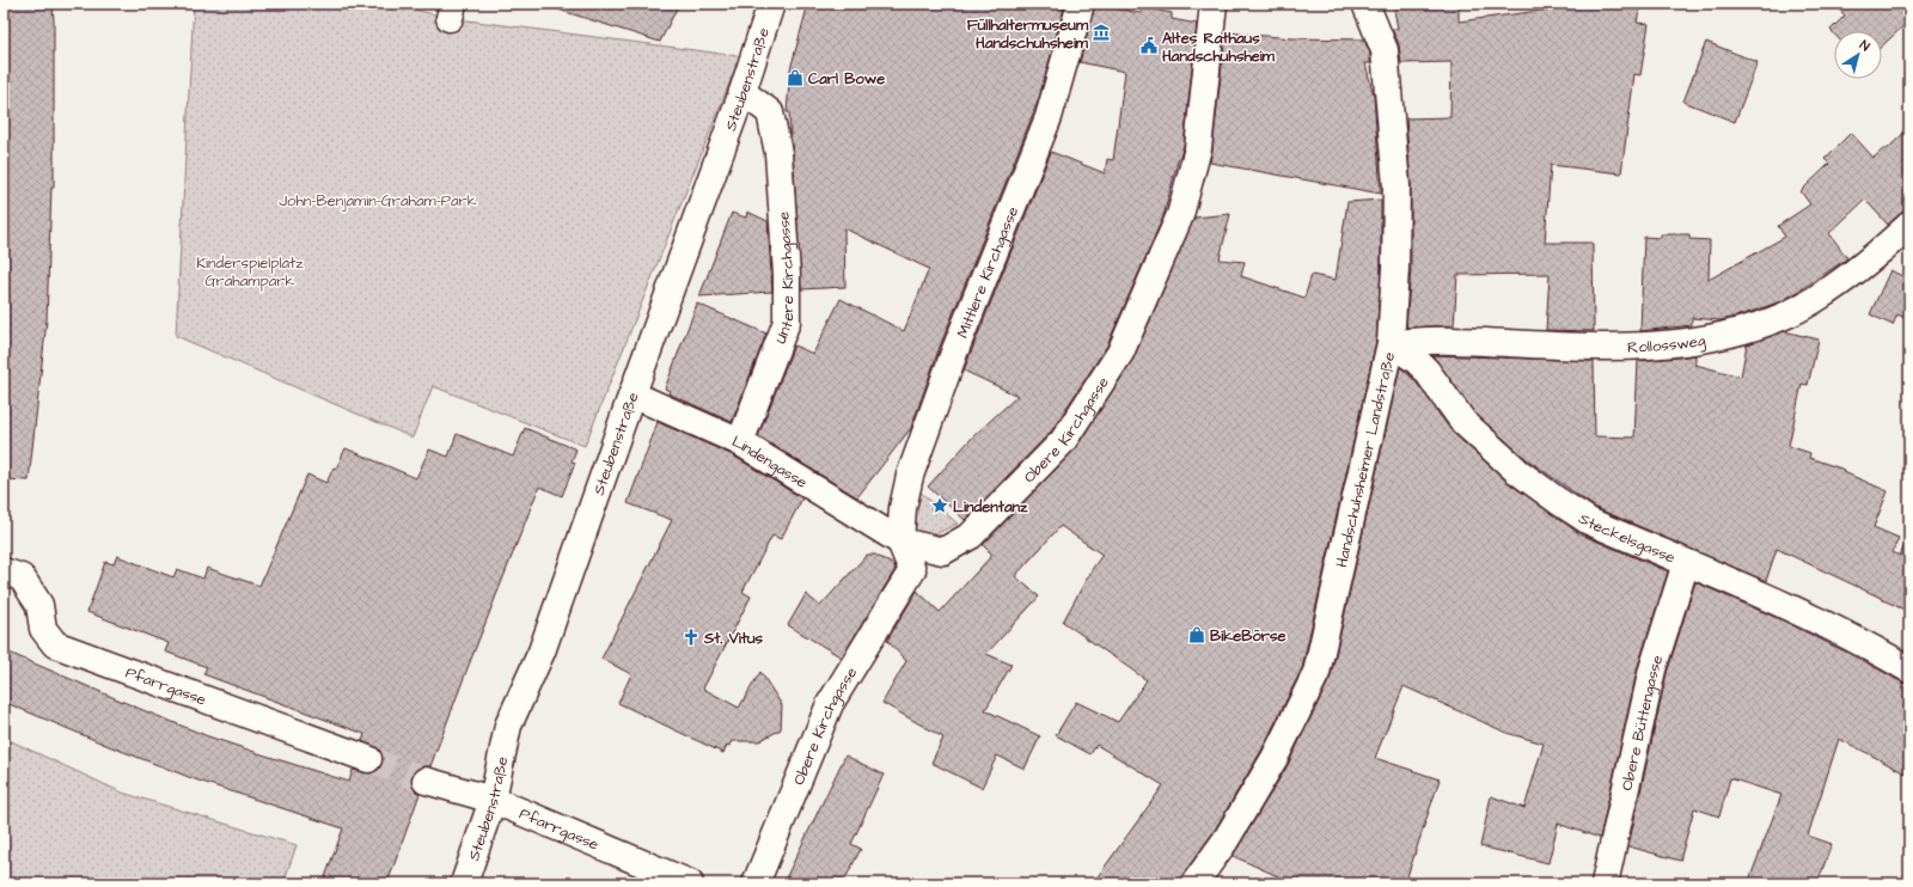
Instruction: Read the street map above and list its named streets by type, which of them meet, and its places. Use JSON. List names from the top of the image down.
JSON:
{
  "streets": {
    "street": [
      "Steubenstraße",
      "Mittlere Kirchgasse",
      "Untere Kirchgasse",
      "Rollossweg",
      "Obere Kirchgasse",
      "Handschuhsheimer Landstraße",
      "Lindengasse",
      "Steckelsgasse",
      "Pfarrgasse",
      "Obere Büttengasse"
    ]
  },
  "crossings": [
    ["Steubenstraße", "Untere Kirchgasse"],
    ["Steubenstraße", "Lindengasse"],
    ["Steubenstraße", "Pfarrgasse"],
    ["Mittlere Kirchgasse", "Obere Kirchgasse"],
    ["Mittlere Kirchgasse", "Lindengasse"],
    ["Untere Kirchgasse", "Lindengasse"],
    ["Rollossweg", "Handschuhsheimer Landstraße"],
    ["Rollossweg", "Steckelsgasse"],
    ["Obere Kirchgasse", "Lindengasse"],
    ["Handschuhsheimer Landstraße", "Steckelsgasse"],
    ["Steckelsgasse", "Obere Büttengasse"]
  ],
  "parks": ["John-Benjamin-Graham-Park", "Kinderspielplatz Grahampark"],
  "places": {
    "museum": ["Füllhaltermuseum Handschuhsheim"],
    "public building": ["Altes Rathaus Handschuhsheim"],
    "shop": ["Carl Bowe", "BikeBörse"],
    "place": ["Lindentanz"],
    "church": ["St. Vitus"]
  },
  "north": "top right"
}
